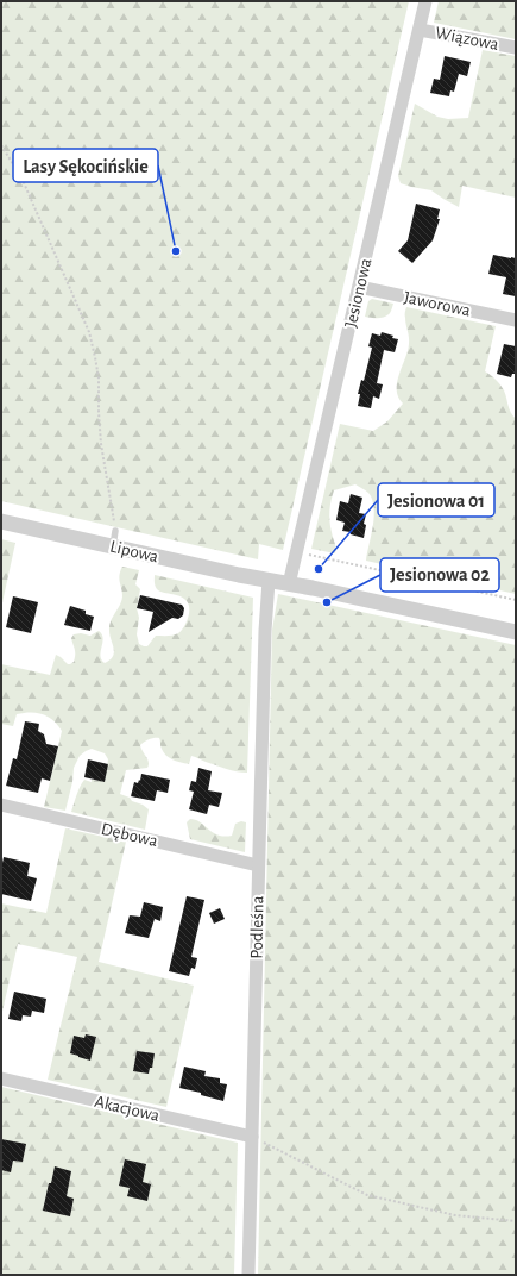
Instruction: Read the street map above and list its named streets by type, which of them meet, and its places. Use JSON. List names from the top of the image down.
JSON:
{
  "streets": {
    "street": [
      "Wiązowa",
      "Jesionowa",
      "Jaworowa",
      "Lipowa",
      "Dębowa",
      "Podleśna",
      "Akacjowa"
    ]
  },
  "crossings": [
    ["Wiązowa", "Jesionowa"],
    ["Jesionowa", "Jaworowa"],
    ["Jesionowa", "Lipowa"],
    ["Lipowa", "Podleśna"],
    ["Dębowa", "Podleśna"],
    ["Podleśna", "Akacjowa"]
  ],
  "places": ["Lasy Sękocińskie", "Jesionowa 01", "Jesionowa 02"]
}
